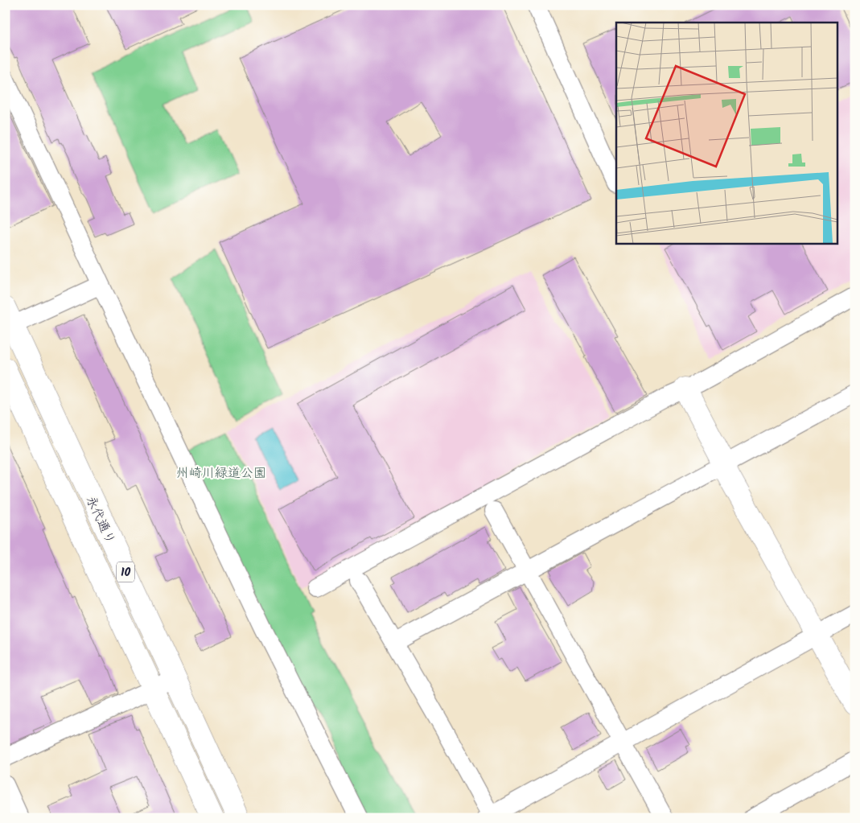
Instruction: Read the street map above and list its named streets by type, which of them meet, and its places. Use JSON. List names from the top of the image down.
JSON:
{
  "streets": {
    "main road": ["永代通り", "10"]
  },
  "parks": ["州崎川緑道公園"]
}
